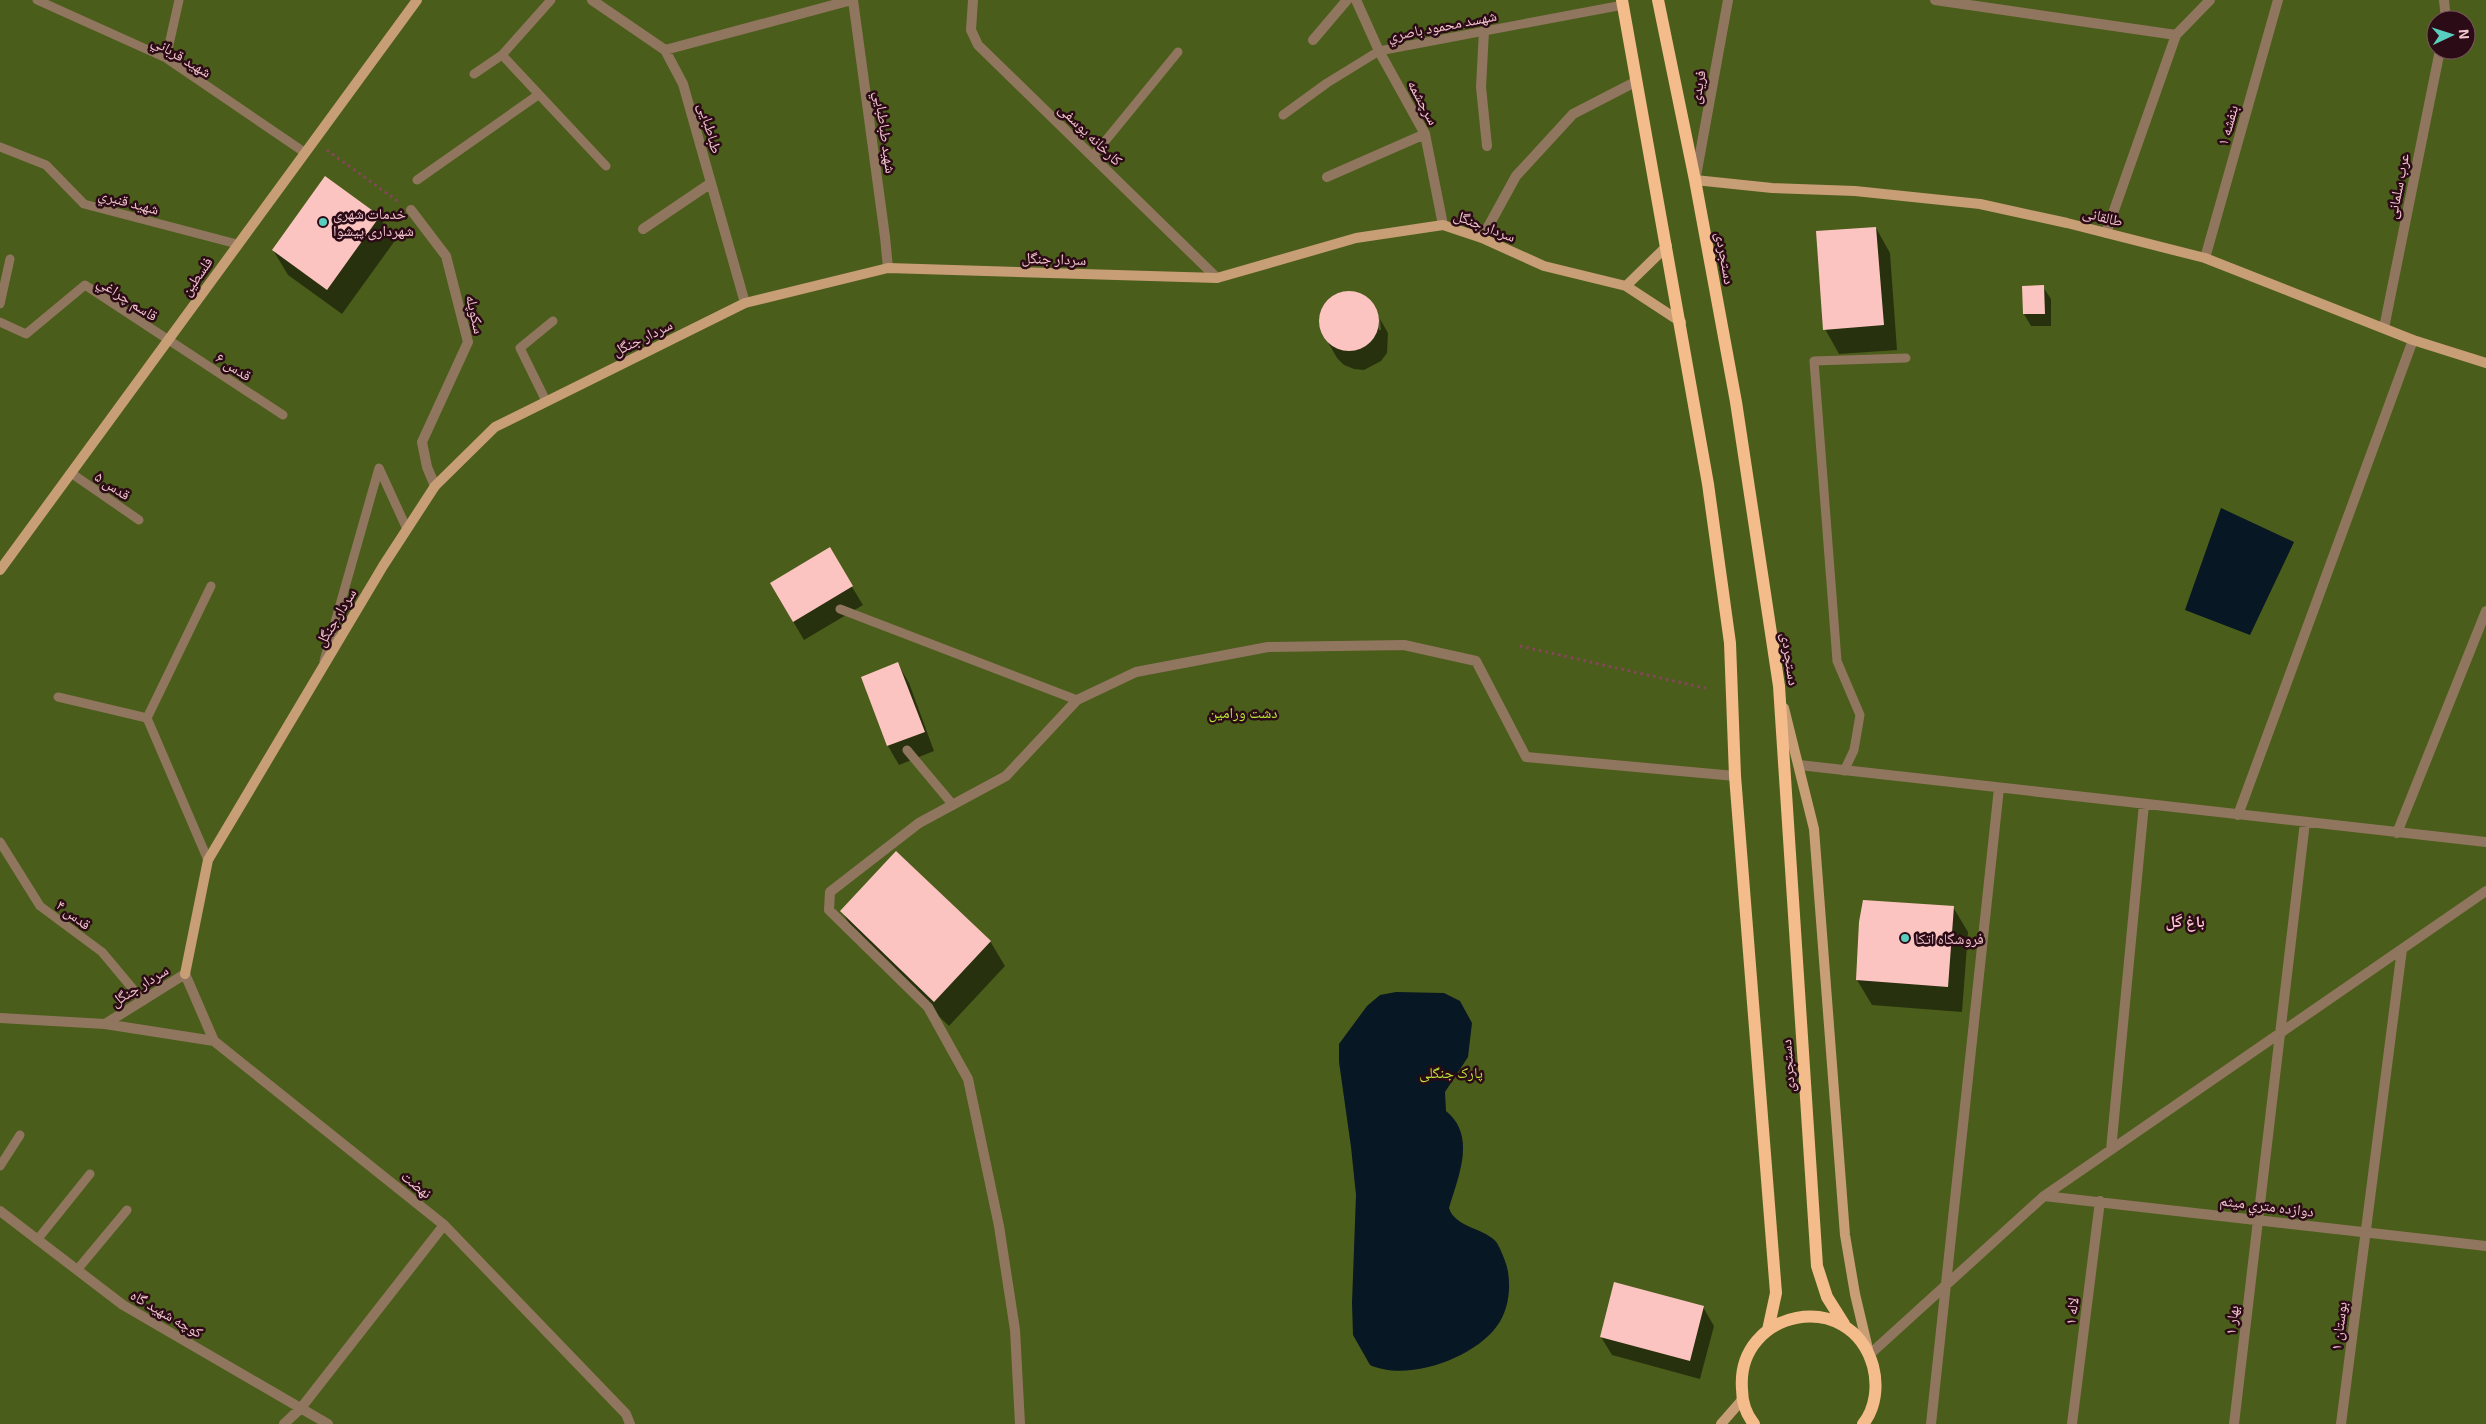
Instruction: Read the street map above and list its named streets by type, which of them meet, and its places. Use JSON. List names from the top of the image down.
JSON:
{
  "streets": {
    "main road": ["دستجردی"],
    "street": [
      "فریدی",
      "سرچشمه",
      "بنفشه ۱",
      "طباطبایی",
      "شهيد طباطبايي",
      "کارخانه یوسفی",
      "عرب سلمانی",
      "طالقانی",
      "سردار جنگل",
      "فلسطین",
      "سکوپله",
      "نهضت",
      "دوازده متري میثم",
      "لاله ۱",
      "کوچه شهید گاه",
      "بهار ۱",
      "بوستان ۱"
    ],
    "lane": [
      "شهسد محمود باصري",
      "شهيد قرباني",
      "شهيد قنبري",
      "قاسم چراغي",
      "قدس ۶",
      "قدس ۵",
      "قدس ۴"
    ]
  },
  "crossings": [
    ["شهسد محمود باصري", "سرچشمه"],
    ["شهسد محمود باصري", "دستجردی"],
    ["شهيد قرباني", "فلسطین"],
    ["فریدی", "طالقانی"],
    ["فریدی", "دستجردی"],
    ["سرچشمه", "سردار جنگل"],
    ["بنفشه ۱", "طالقانی"],
    ["طباطبایی", "سردار جنگل"],
    ["شهيد طباطبايي", "سردار جنگل"],
    ["کارخانه یوسفی", "سردار جنگل"],
    ["عرب سلمانی", "طالقانی"],
    ["شهيد قنبري", "فلسطین"],
    ["طالقانی", "دستجردی"],
    ["سردار جنگل", "دستجردی"],
    ["سردار جنگل", "سکوپله"],
    ["سردار جنگل", "قدس ۴"],
    ["سردار جنگل", "نهضت"],
    ["فلسطین", "قاسم چراغي"],
    ["فلسطین", "قدس ۶"],
    ["فلسطین", "قدس ۵"],
    ["قاسم چراغي", "قدس ۶"],
    ["دوازده متري میثم", "لاله ۱"],
    ["دوازده متري میثم", "بهار ۱"],
    ["دوازده متري میثم", "بوستان ۱"]
  ],
  "districts": ["باغ گل"],
  "parks": ["دشت ورامین", "پارک جنگلی"],
  "places": ["خدمات شهری شهرداری پیشوا", "فروشگاه اتکا"],
  "north": "right"
}
